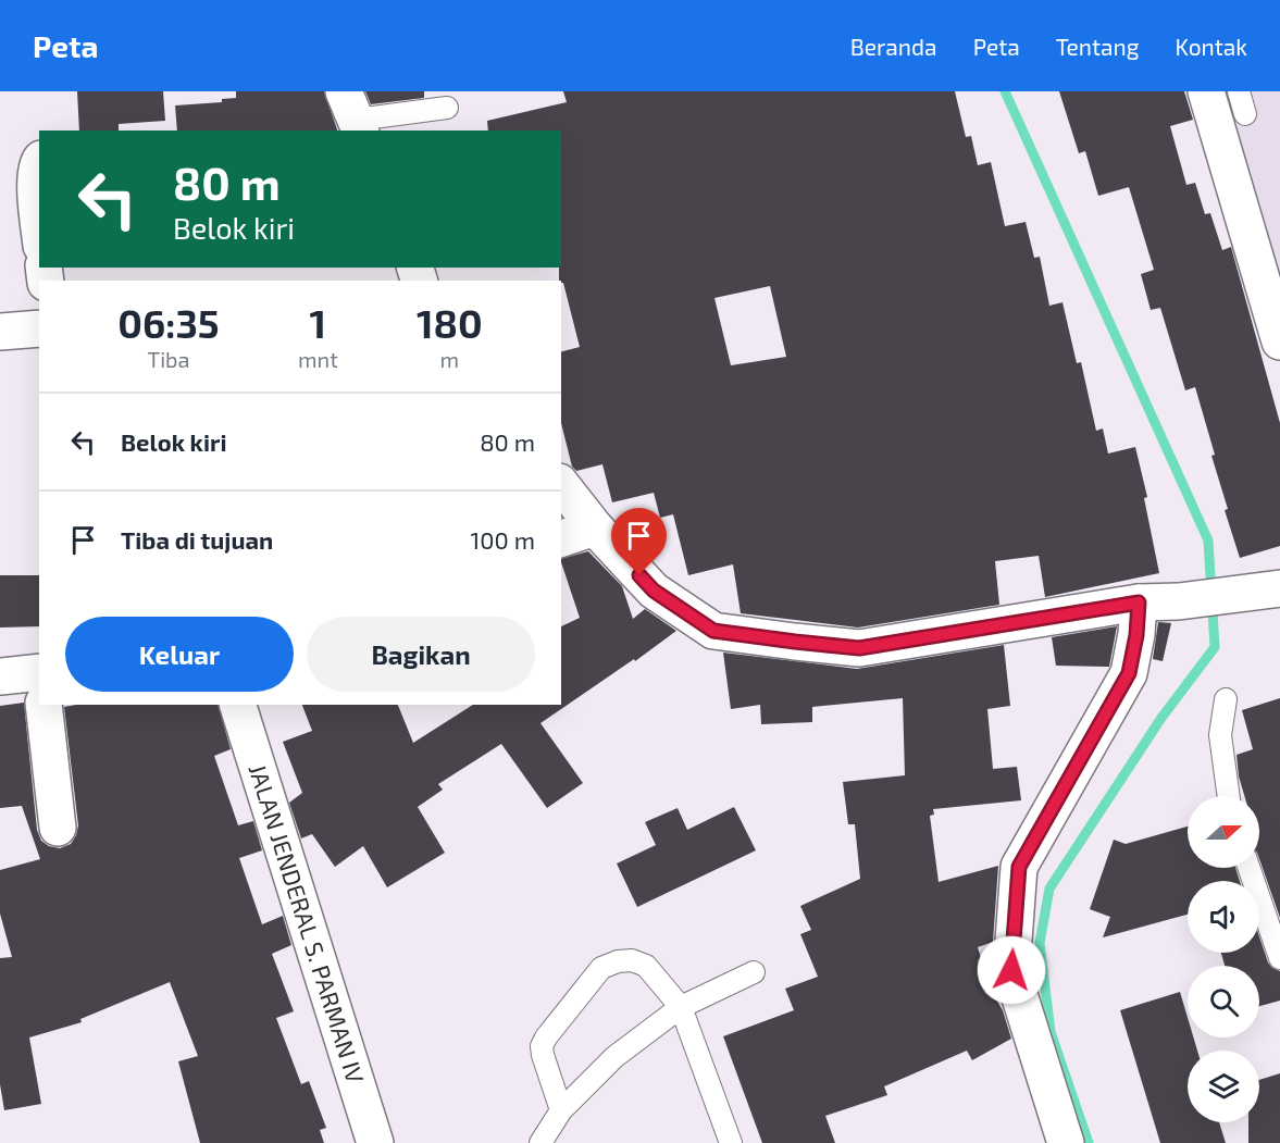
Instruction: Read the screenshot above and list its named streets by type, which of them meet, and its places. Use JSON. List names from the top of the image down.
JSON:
{
  "streets": {
    "street": ["JALAN JENDERAL S. PARMAN IV"]
  },
  "north": "right",
  "page": {
    "header": "Peta",
    "nav": [
      "Beranda",
      "Peta",
      "Tentang",
      "Kontak"
    ],
    "turn": ["80 m", "Belok kiri"],
    "eta": [
      "06:35",
      "Tiba",
      "1",
      "mnt",
      "180",
      "m"
    ],
    "list": [
      {
        "name": "Belok kiri",
        "value": "80 m"
      },
      {
        "name": "Tiba di tujuan",
        "value": "100 m"
      }
    ],
    "buttons": ["Keluar", "Bagikan"]
  }
}
